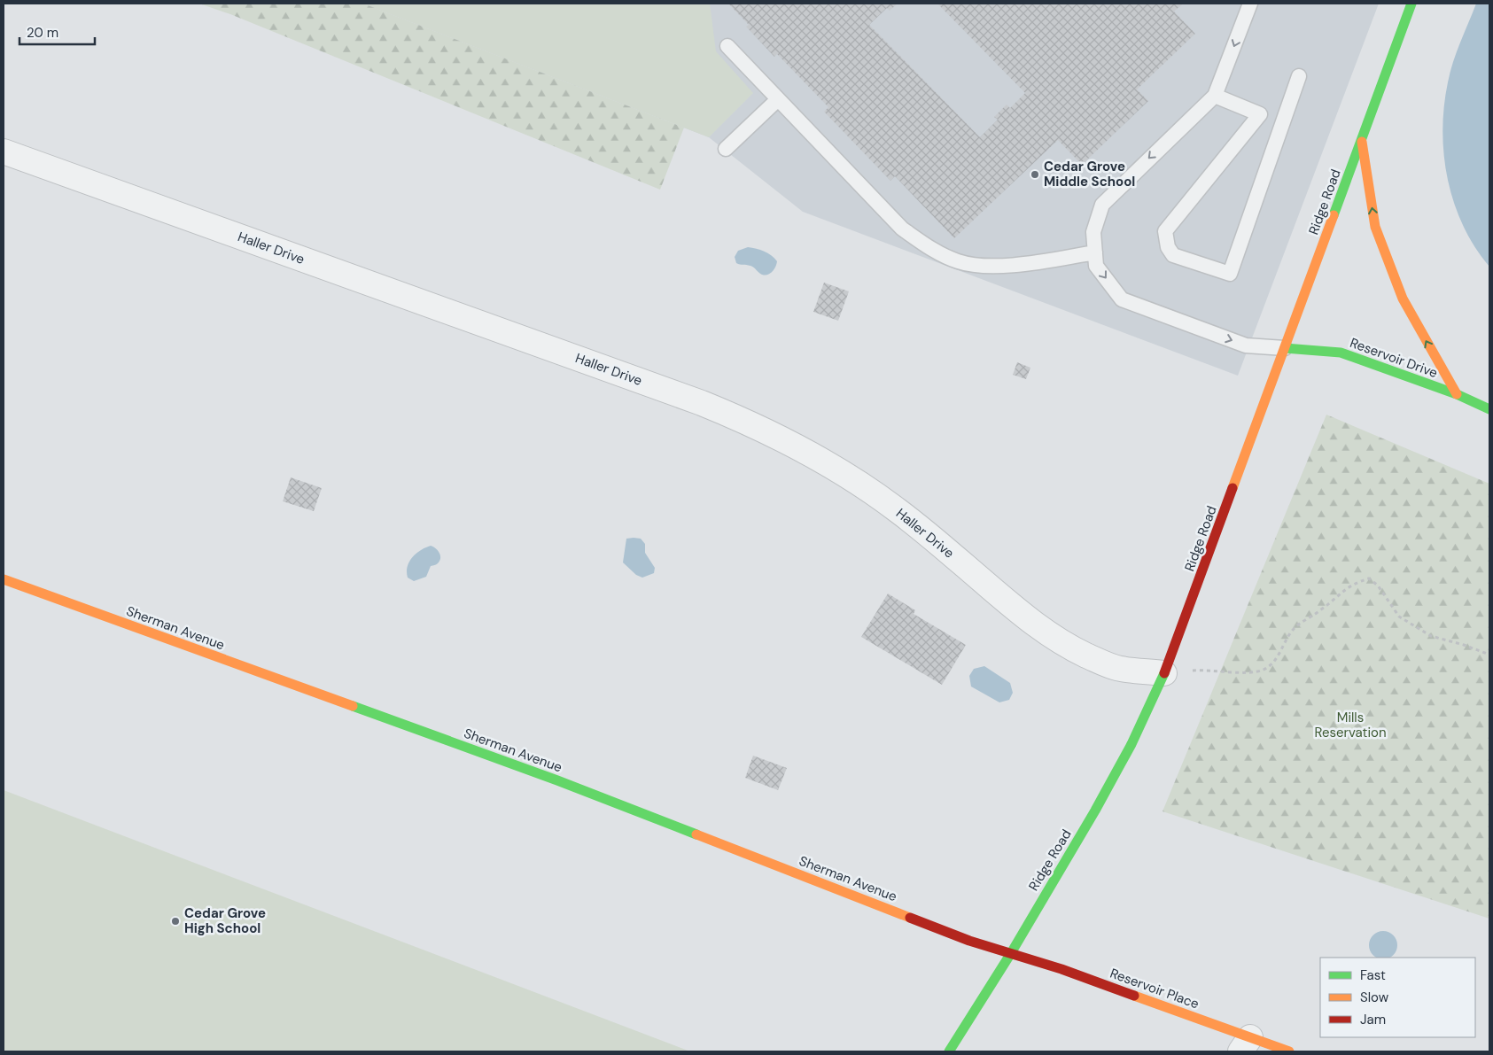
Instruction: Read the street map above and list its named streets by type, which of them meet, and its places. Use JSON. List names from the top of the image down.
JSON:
{
  "streets": {
    "street": [
      "Ridge Road",
      "Haller Drive",
      "Reservoir Drive",
      "Sherman Avenue",
      "Reservoir Place"
    ]
  },
  "crossings": [
    ["Ridge Road", "Haller Drive"],
    ["Ridge Road", "Reservoir Drive"],
    ["Ridge Road", "Sherman Avenue"],
    ["Ridge Road", "Reservoir Place"],
    ["Sherman Avenue", "Reservoir Place"]
  ],
  "parks": ["Mills Reservation"],
  "places": ["Cedar Grove Middle School", "Cedar Grove High School"],
  "legend": ["Fast", "Slow", "Jam"],
  "scale_bar": "20 m"
}
